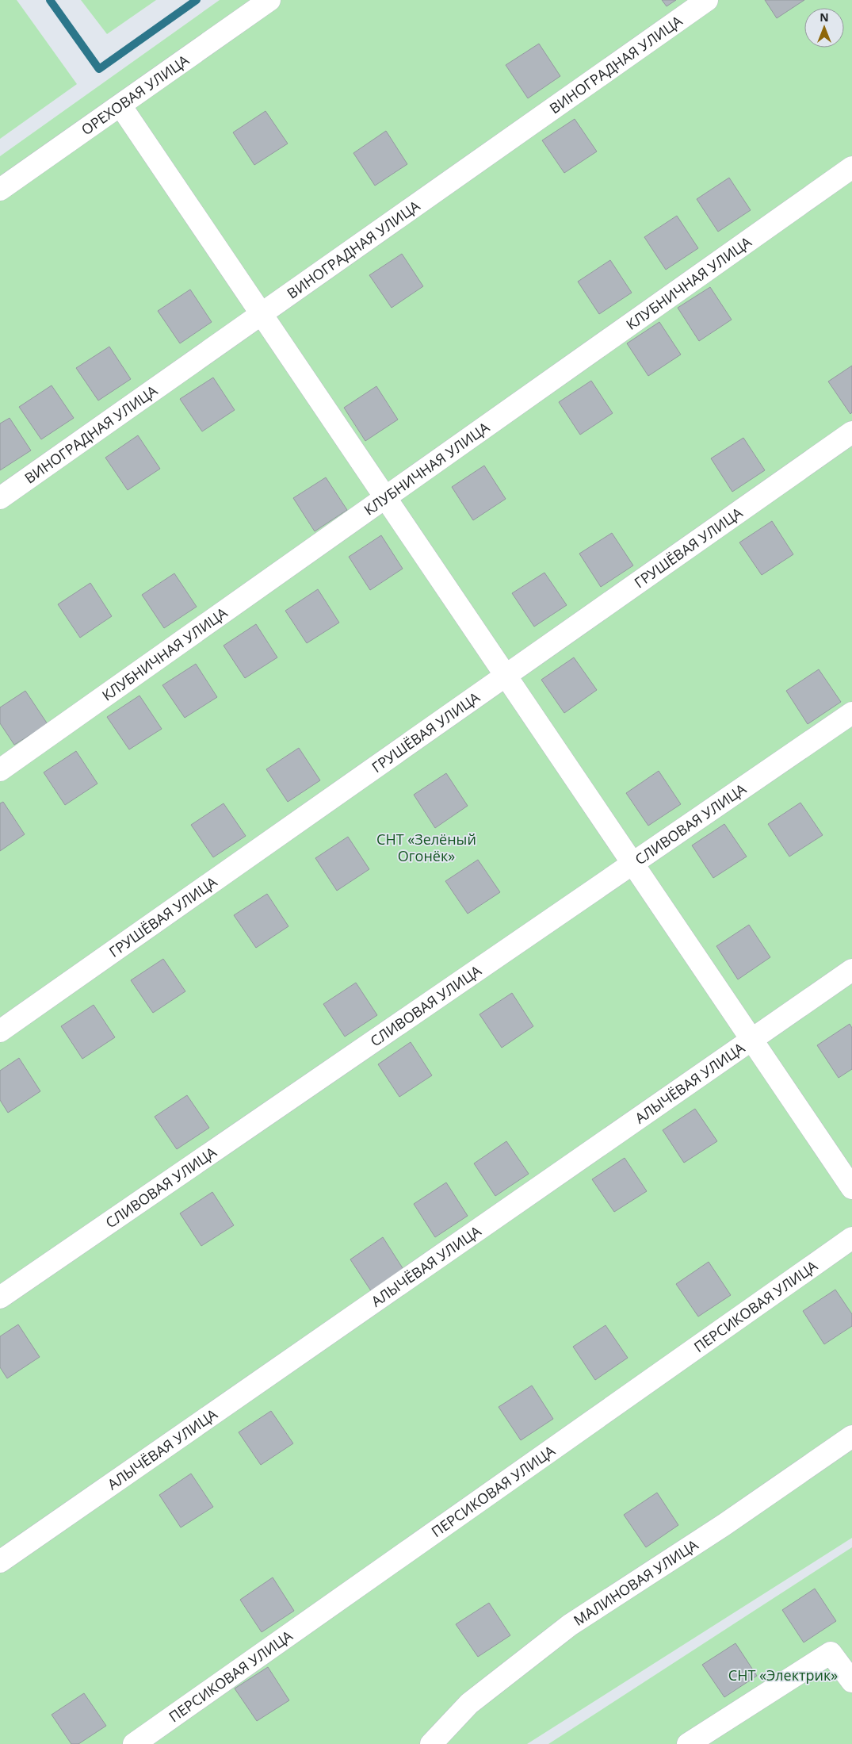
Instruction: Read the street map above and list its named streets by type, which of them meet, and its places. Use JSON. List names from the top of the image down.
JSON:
{
  "streets": {
    "street": [
      "ВИНОГРАДНАЯ УЛИЦА",
      "ОРЕХОВАЯ УЛИЦА",
      "КЛУБНИЧНАЯ УЛИЦА",
      "ГРУШЁВАЯ УЛИЦА",
      "СЛИВОВАЯ УЛИЦА",
      "АЛЫЧЁВАЯ УЛИЦА",
      "ПЕРСИКОВАЯ УЛИЦА",
      "МАЛИНОВАЯ УЛИЦА"
    ]
  },
  "parks": ["СНТ «Зелёный Огонёк»", "СНТ «Электрик»"],
  "north": "top"
}
